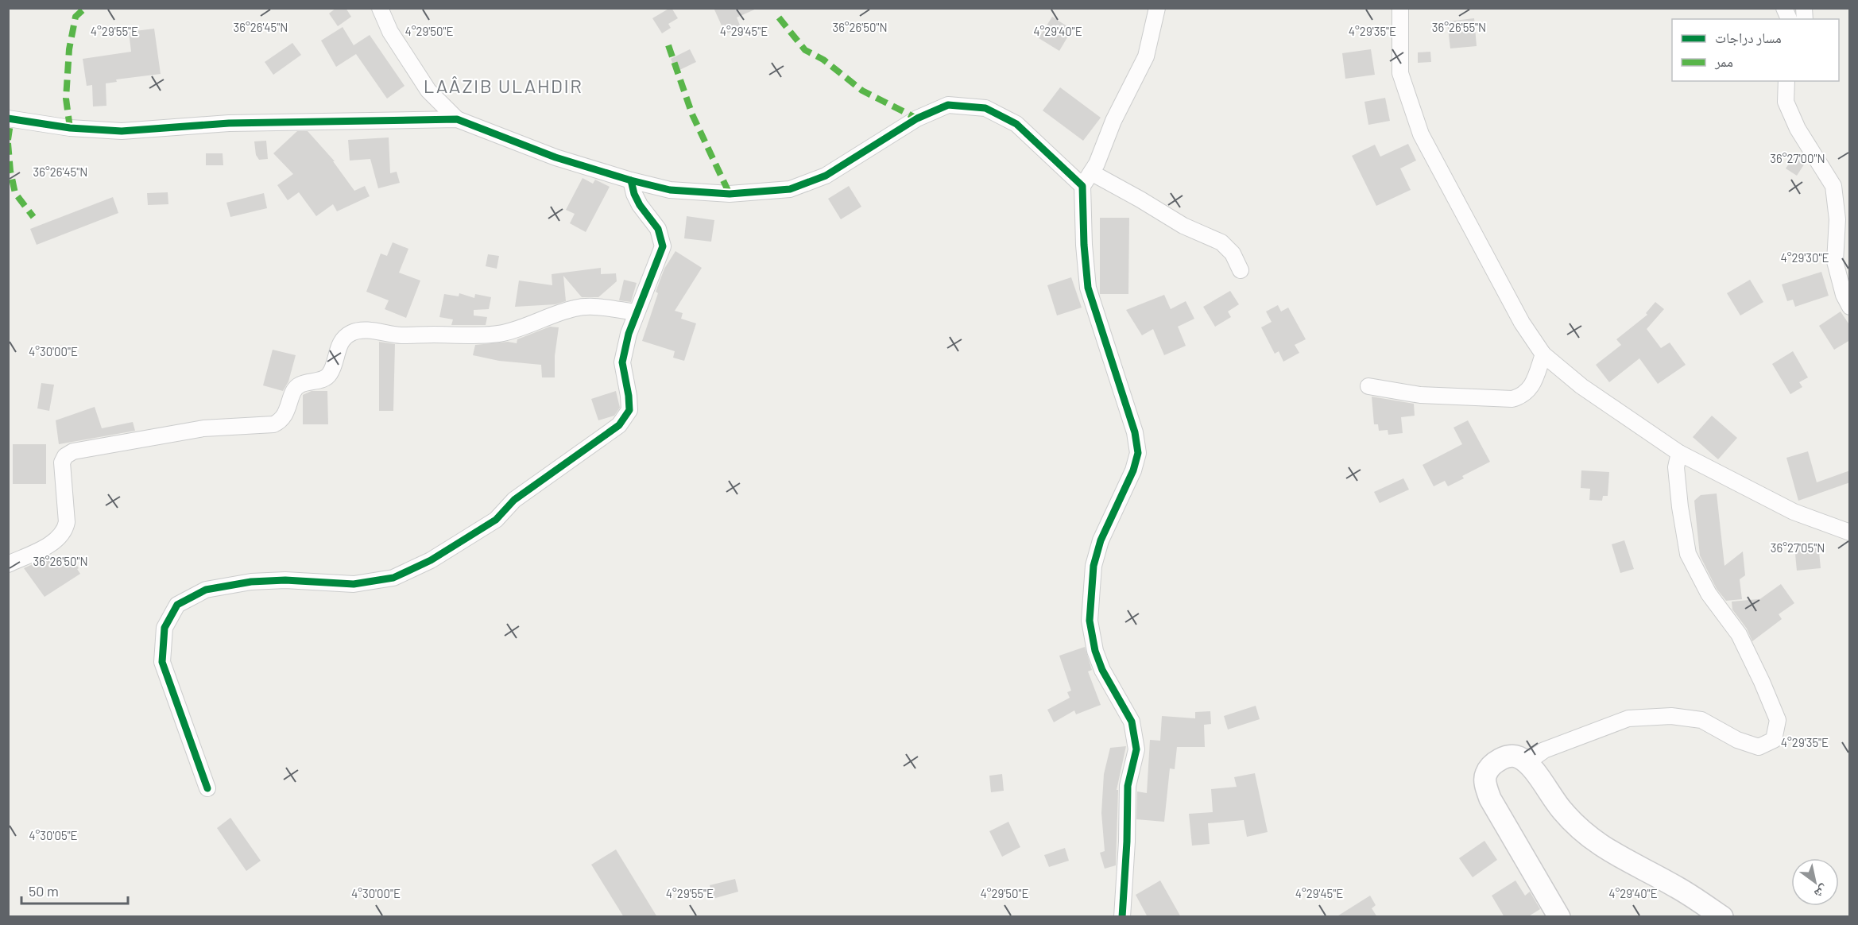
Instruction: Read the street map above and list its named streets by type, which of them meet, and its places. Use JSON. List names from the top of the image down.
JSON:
{
  "districts": ["LAÂZIB ULAHDIR"],
  "legend": ["مسار دراجات", "ممر"],
  "scale_bar": "50 m",
  "north": "bottom right",
  "coordinates": [
    "36°26'45\"N",
    "36°26'50\"N",
    "36°26'55\"N",
    "4°29'55\"E",
    "4°29'50\"E",
    "4°29'45\"E",
    "4°29'40\"E",
    "4°29'35\"E",
    "36°27'00\"N",
    "4°29'30\"E",
    "4°30'00\"E",
    "36°27'05\"N",
    "4°30'05\"E"
  ]
}
